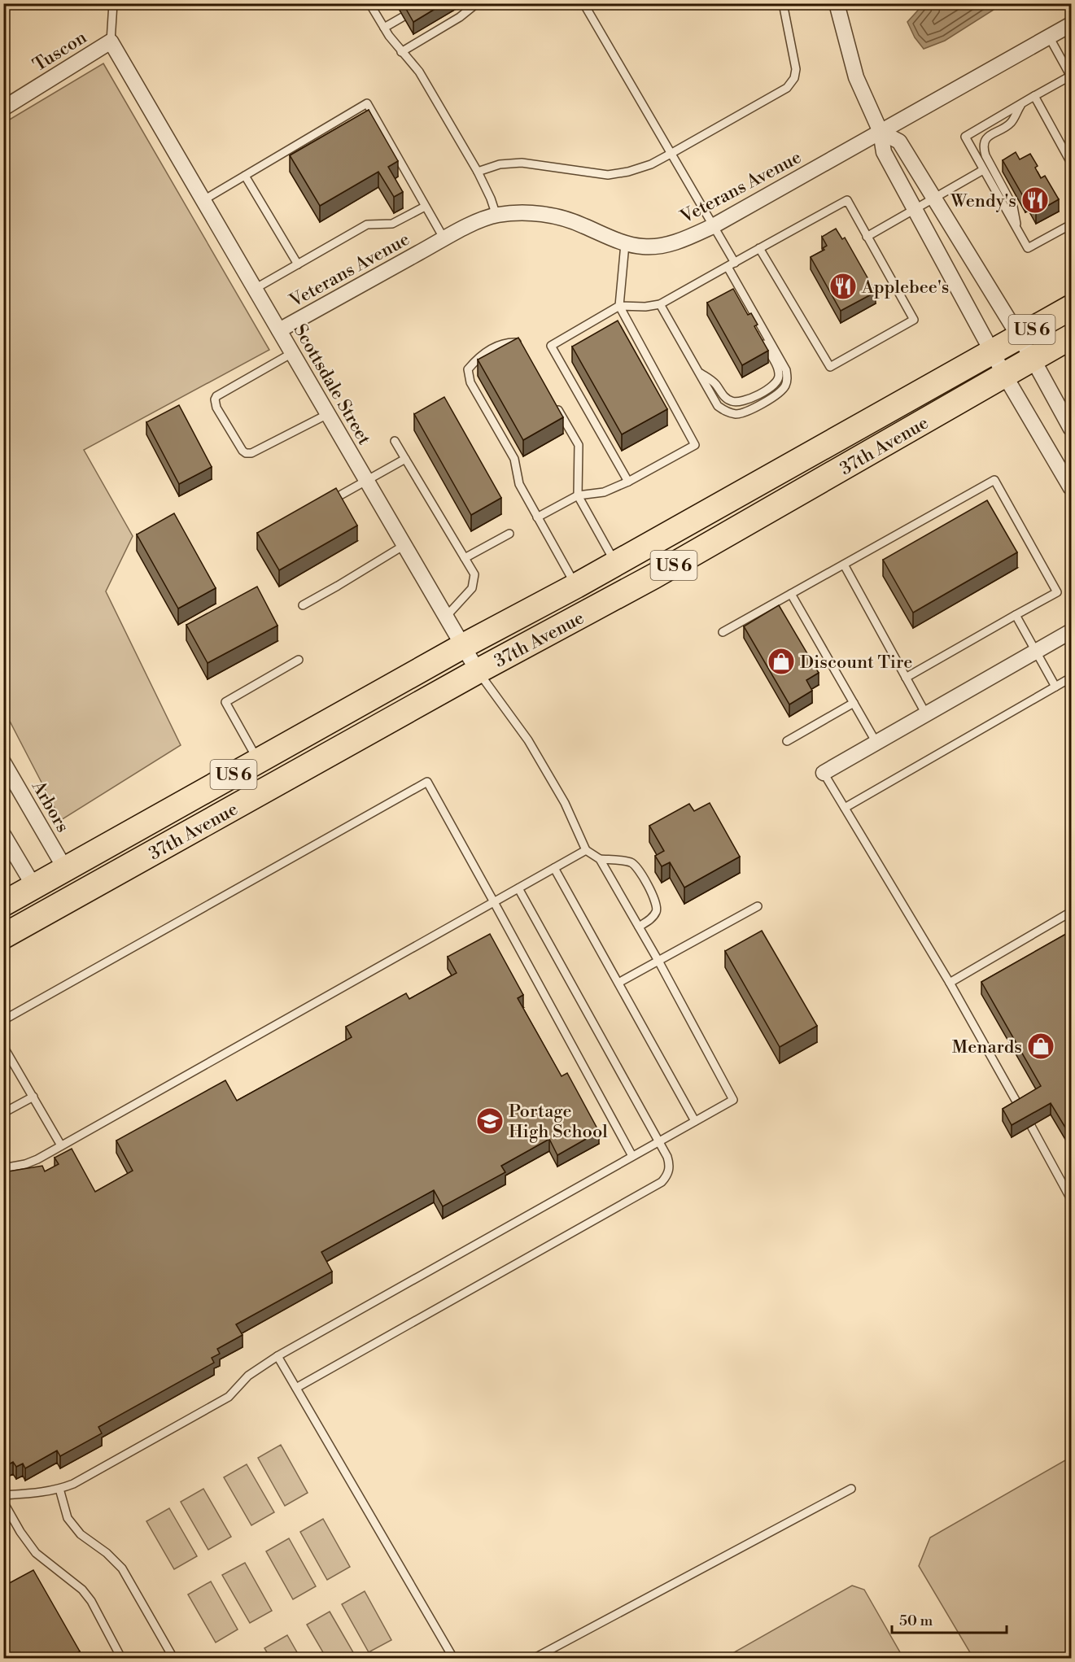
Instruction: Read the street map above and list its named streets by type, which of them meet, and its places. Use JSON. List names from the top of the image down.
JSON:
{
  "streets": {
    "main road": ["US 6", "37th Avenue"],
    "street": [
      "Tuscon",
      "Veterans Avenue",
      "Scottsdale Street",
      "Arbors"
    ]
  },
  "crossings": [
    ["Tuscon", "Scottsdale Street"],
    ["Veterans Avenue", "Scottsdale Street"],
    ["Scottsdale Street", "37th Avenue"],
    ["37th Avenue", "Arbors"]
  ],
  "places": {
    "restaurant": ["Wendy's", "Applebee's"],
    "shop": ["Discount Tire", "Menards"],
    "school or university": ["Portage High School"]
  },
  "scale_bar": "50 m"
}
